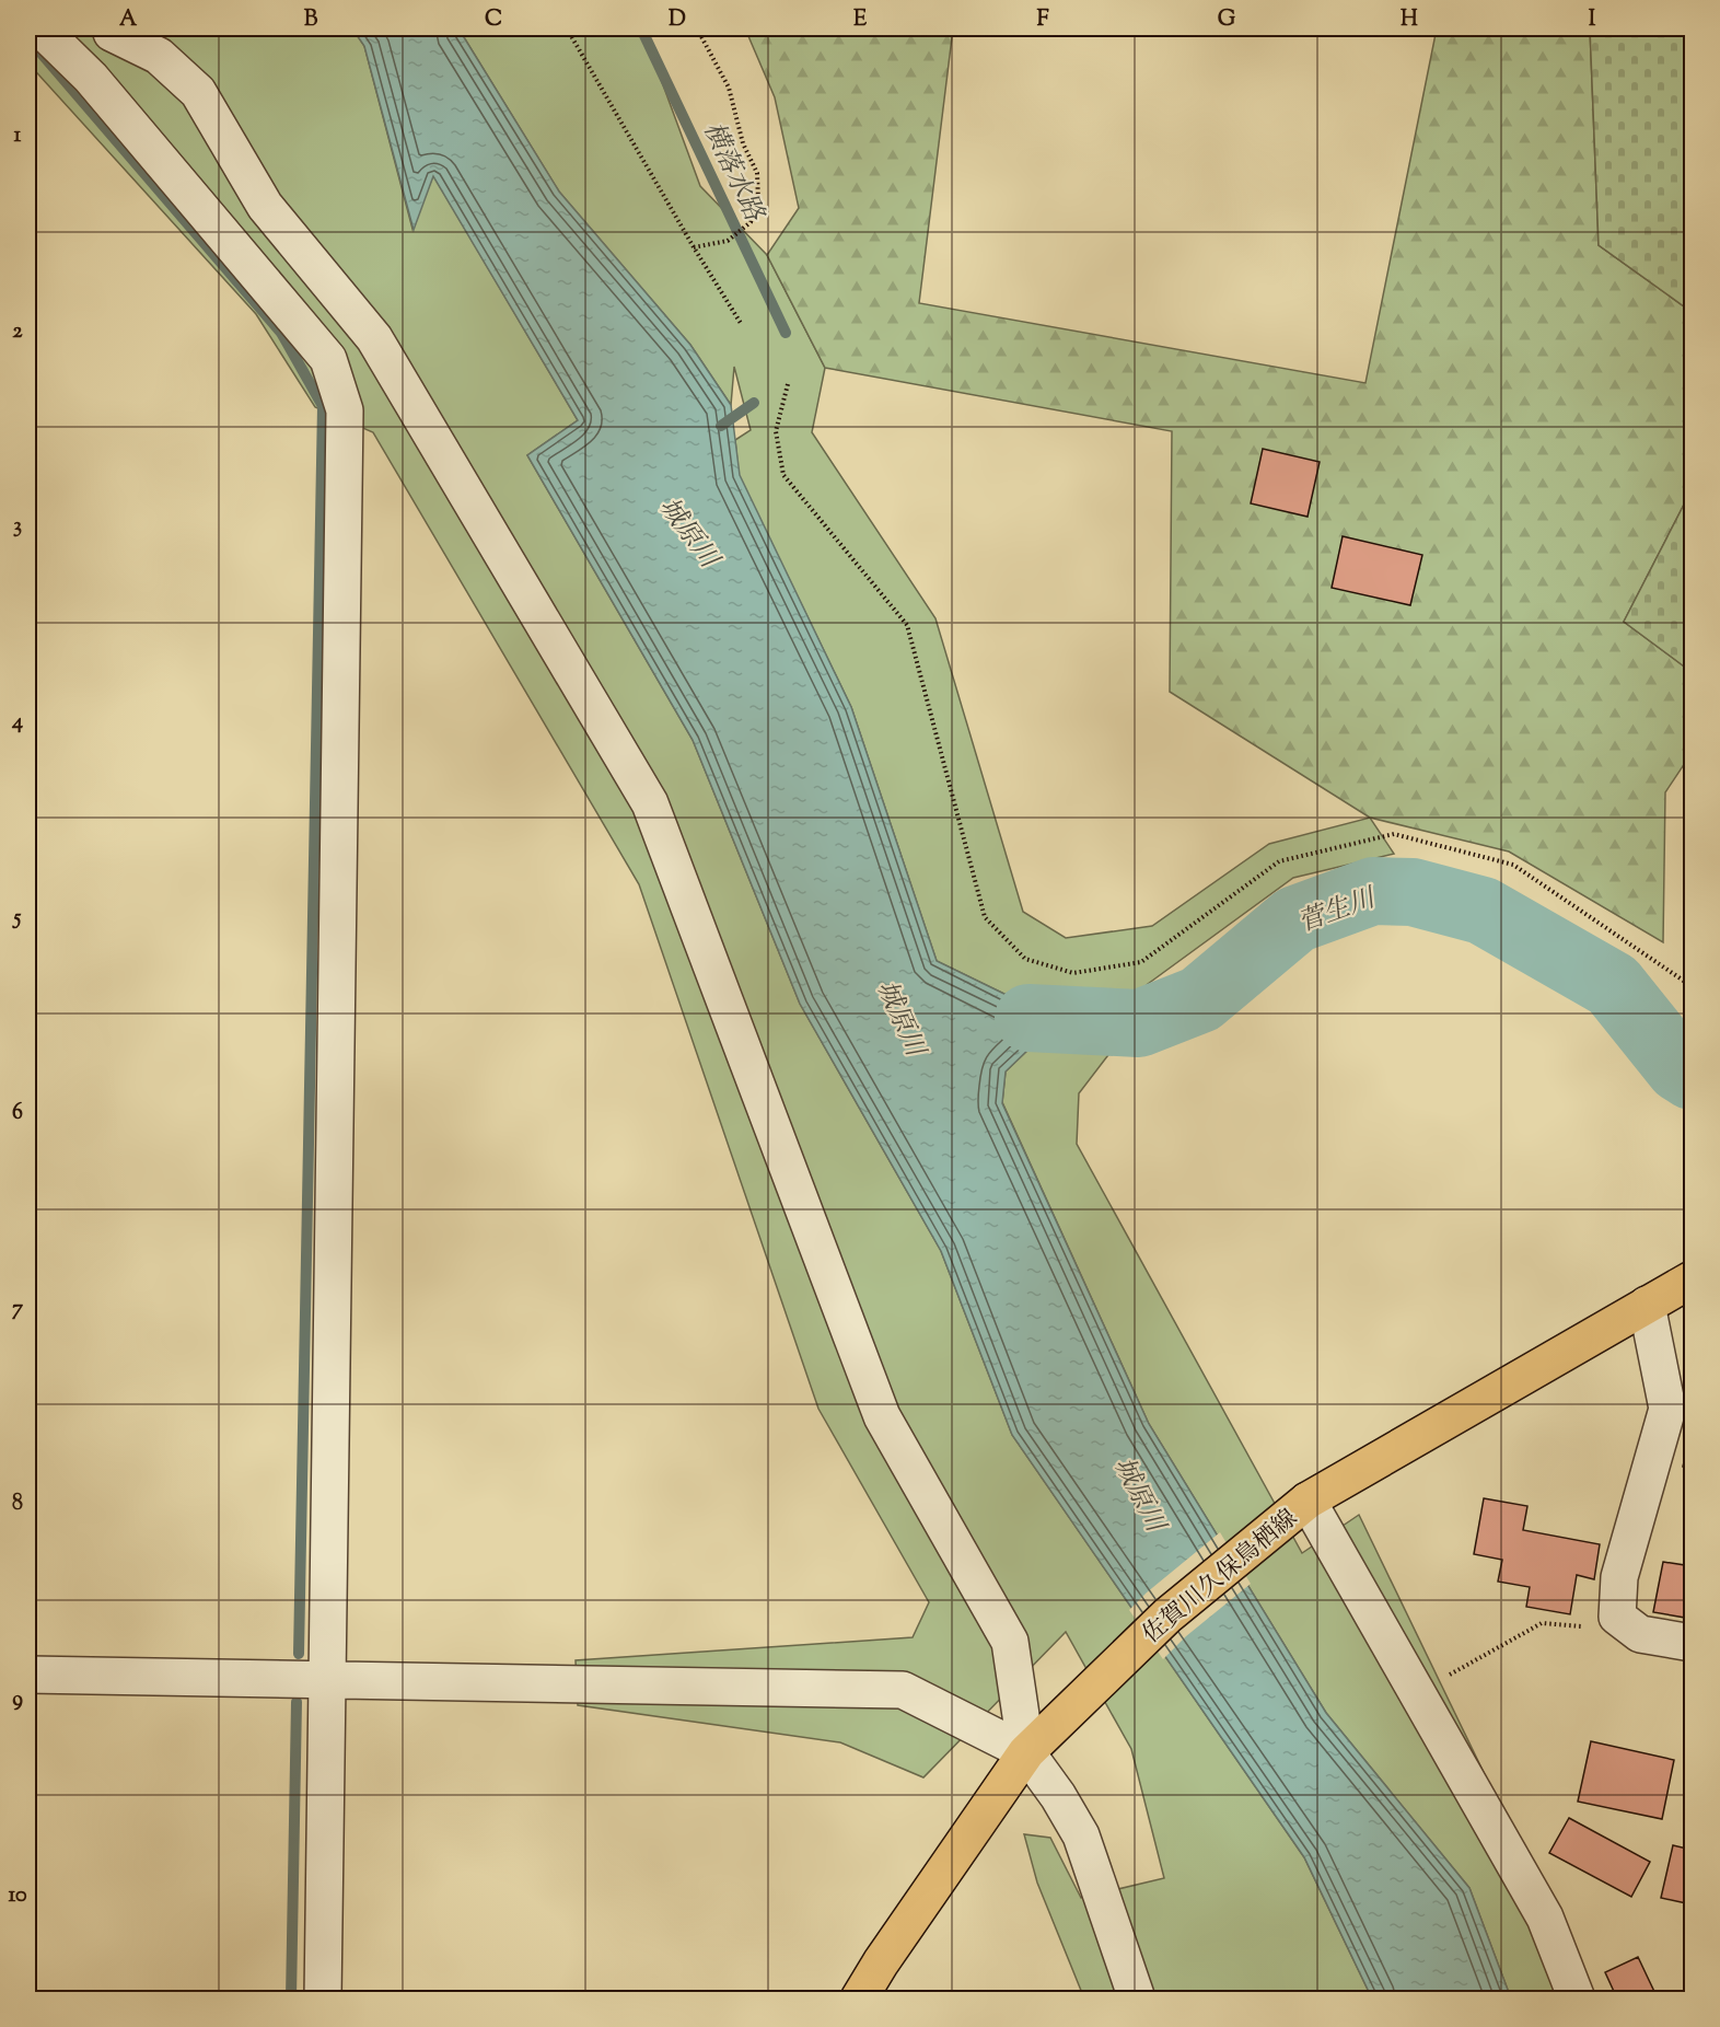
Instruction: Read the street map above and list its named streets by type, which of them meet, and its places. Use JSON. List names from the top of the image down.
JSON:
{
  "streets": {
    "main road": ["佐賀川久保鳥栖線"]
  },
  "water": ["横落水路", "城原川", "菅生川"],
  "grid": {
    "columns": [
      "A",
      "B",
      "C",
      "D",
      "E",
      "F",
      "G",
      "H",
      "I"
    ],
    "rows": [
      "1",
      "2",
      "3",
      "4",
      "5",
      "6",
      "7",
      "8",
      "9",
      "10"
    ]
  }
}
